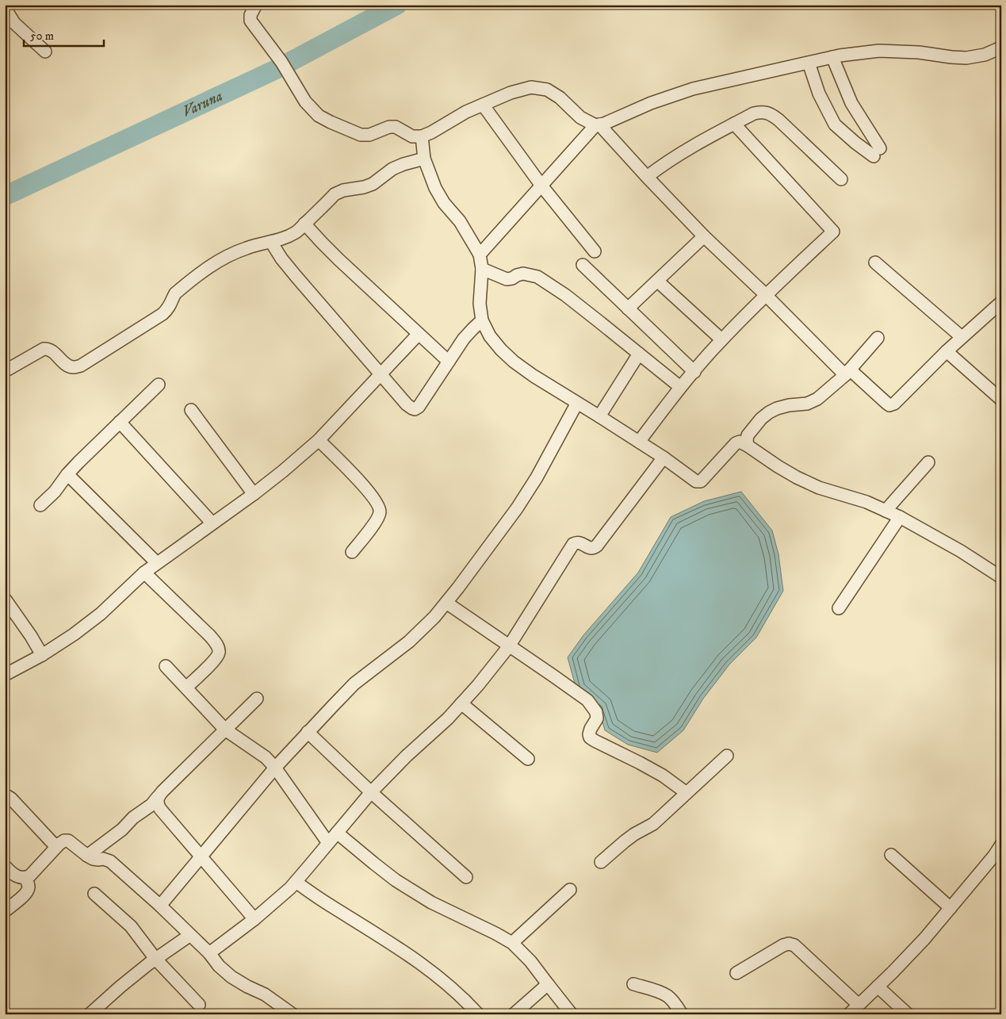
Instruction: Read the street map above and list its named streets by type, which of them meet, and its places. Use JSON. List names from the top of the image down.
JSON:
{
  "water": ["Varuna"],
  "scale_bar": "50 m"
}
